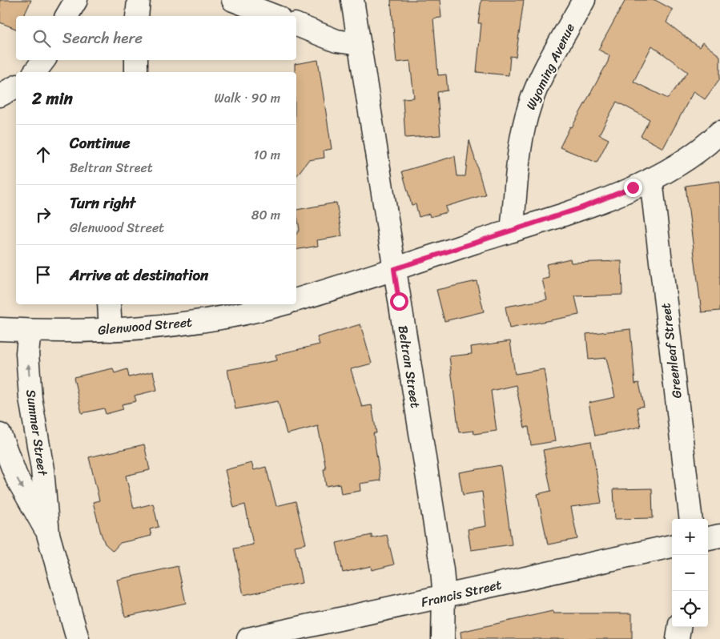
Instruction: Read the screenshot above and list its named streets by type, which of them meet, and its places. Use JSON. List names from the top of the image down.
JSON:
{
  "streets": {
    "street": [
      "Wyoming Avenue",
      "Glenwood Street",
      "Greenleaf Street",
      "Beltran Street",
      "Summer Street",
      "Francis Street"
    ]
  },
  "crossings": [
    ["Glenwood Street", "Summer Street"],
    ["Beltran Street", "Francis Street"]
  ],
  "page": {
    "search": "Search here",
    "heading": ["2 min", "Walk · 90 m"],
    "list": [
      ["Continue", "Beltran Street", "10 m"],
      ["Turn right", "Glenwood Street", "80 m"],
      "Arrive at destination"
    ],
    "map_buttons": ["+", "−"]
  }
}
